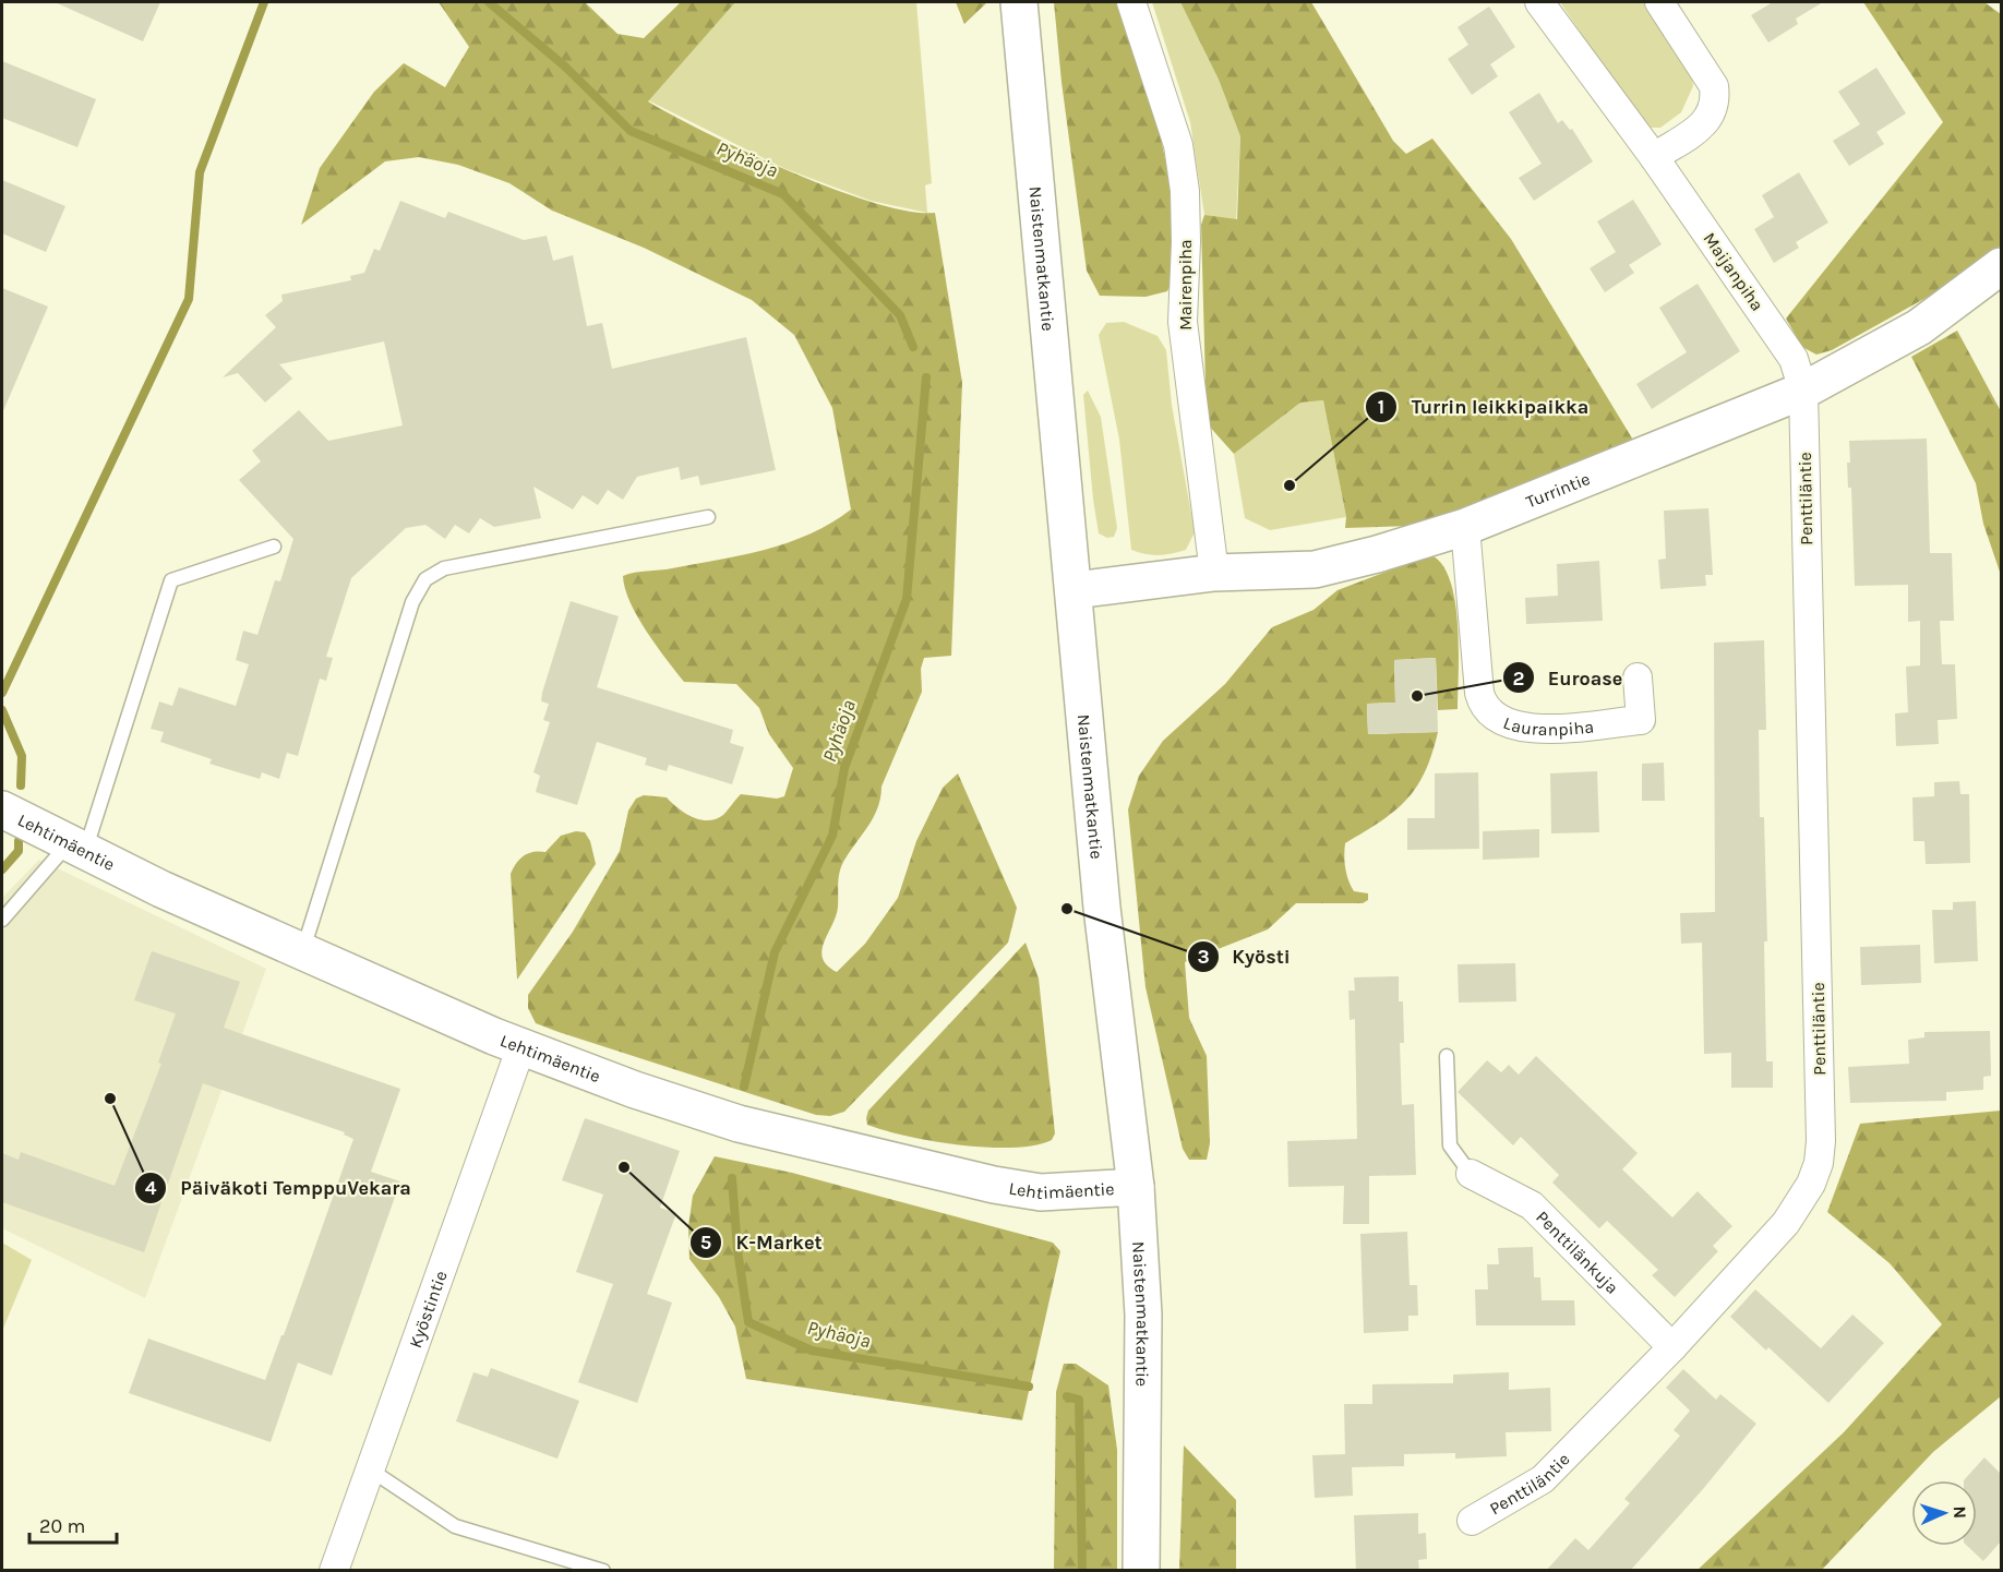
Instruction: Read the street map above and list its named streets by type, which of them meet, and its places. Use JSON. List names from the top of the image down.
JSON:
{
  "streets": {
    "street": [
      "Naistenmatkantie",
      "Maijanpiha",
      "Mairenpiha",
      "Turrintie",
      "Penttiläntie",
      "Lauranpiha",
      "Lehtimäentie",
      "Penttilänkuja",
      "Kyöstintie"
    ]
  },
  "crossings": [
    ["Naistenmatkantie", "Turrintie"],
    ["Naistenmatkantie", "Lehtimäentie"],
    ["Maijanpiha", "Turrintie"],
    ["Maijanpiha", "Penttiläntie"],
    ["Mairenpiha", "Turrintie"],
    ["Turrintie", "Penttiläntie"],
    ["Turrintie", "Lauranpiha"],
    ["Penttiläntie", "Penttilänkuja"],
    ["Lehtimäentie", "Kyöstintie"]
  ],
  "water": ["Pyhäoja"],
  "places": [
    "Turrin leikkipaikka",
    "Euroase",
    "Kyösti",
    "Päiväkoti TemppuVekara",
    "K-Market"
  ],
  "scale_bar": "20 m",
  "north": "right"
}
